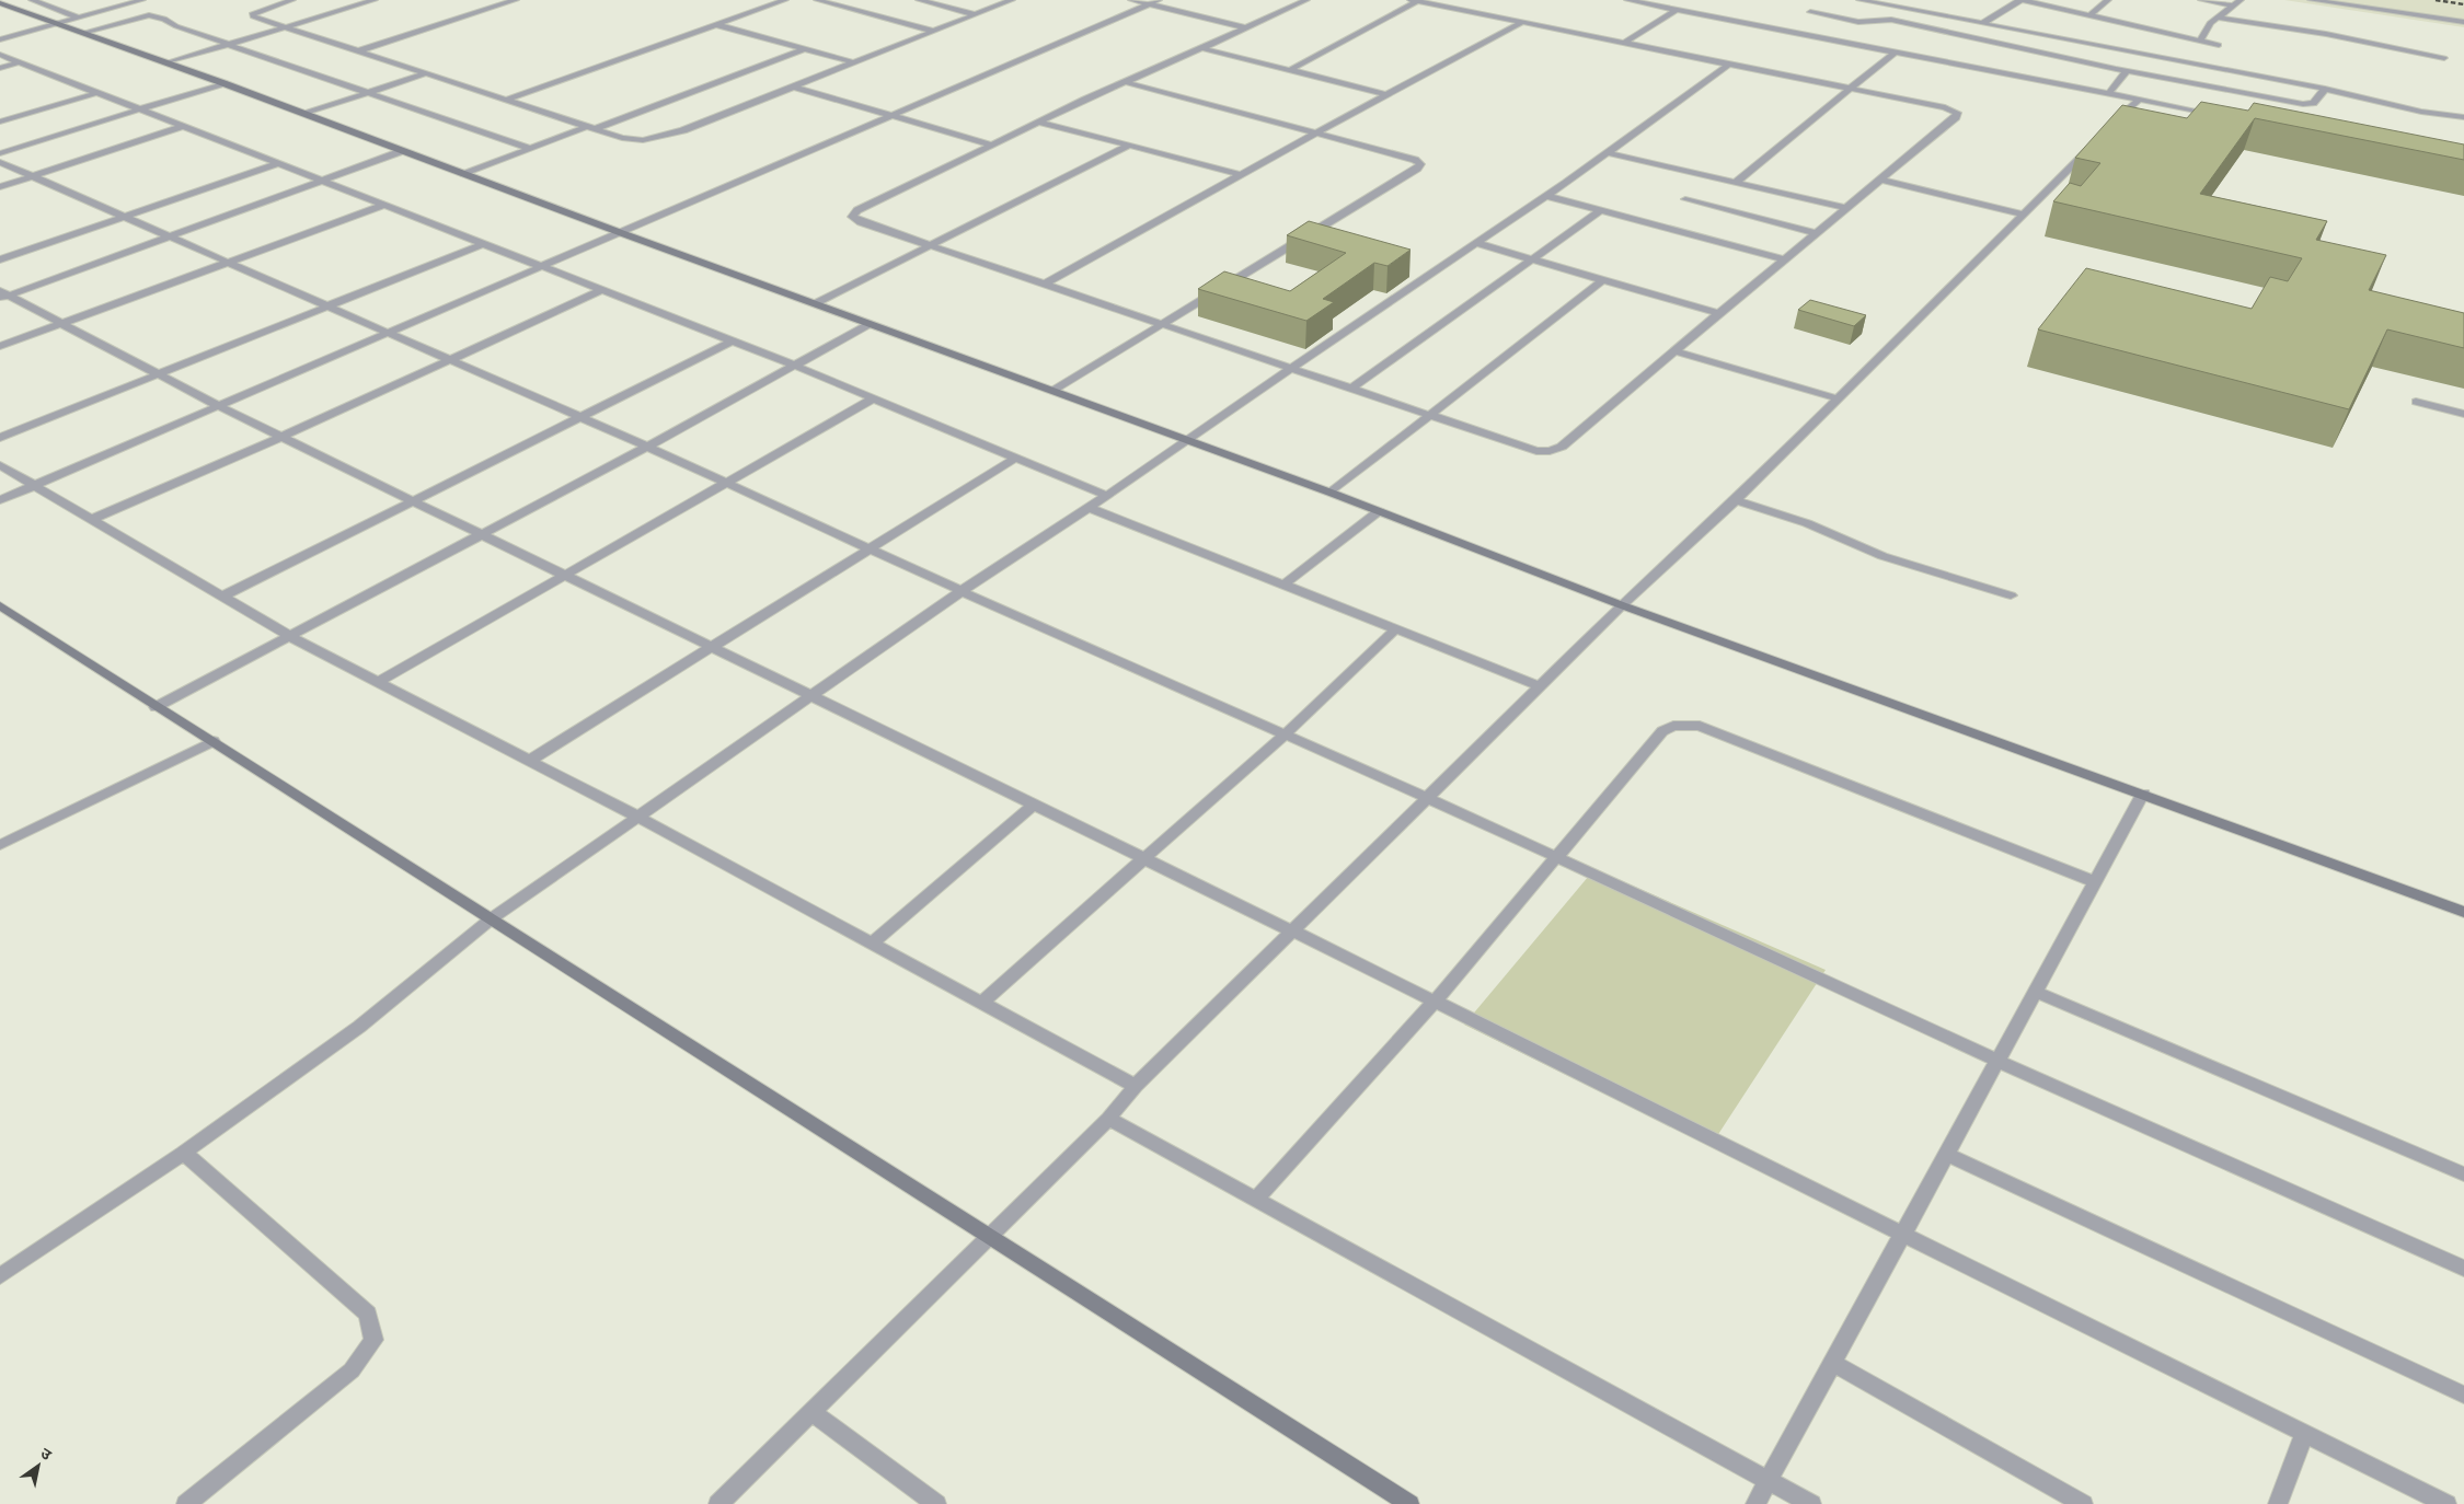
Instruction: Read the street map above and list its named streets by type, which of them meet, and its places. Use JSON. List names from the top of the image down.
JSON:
{
  "north": "top right"
}
